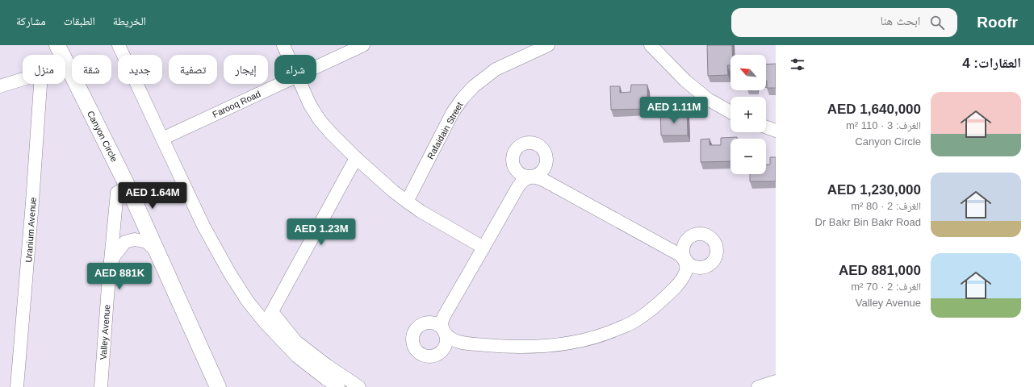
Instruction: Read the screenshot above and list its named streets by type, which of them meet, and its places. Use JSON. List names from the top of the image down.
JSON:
{
  "streets": {
    "main road": ["Canyon Circle"],
    "street": [
      "Farooq Road",
      "Rafaidain Street",
      "Uranium Avenue",
      "Valley Avenue"
    ]
  },
  "crossings": [
    ["Canyon Circle", "Valley Avenue"]
  ],
  "north": "top left",
  "page": {
    "header": "Roofr",
    "search": "ابحث هنا",
    "nav": ["الخريطة", "الطبقات", "مشاركة"],
    "heading": "العقارات: 4",
    "map_buttons": ["+", "−"],
    "chip": [
      "شراء",
      "إيجار",
      "تصفية",
      "جديد",
      "شقة",
      "منزل"
    ],
    "list": [
      {
        "name": "AED 1,640,000",
        "note": "الغرف: 3 · 110 m² · Canyon Circle"
      },
      {
        "name": "AED 1,230,000",
        "note": "الغرف: 2 · 80 m² · Dr Bakr Bin Bakr Road"
      },
      {
        "name": "AED 881,000",
        "note": "الغرف: 2 · 70 m² · Valley Avenue"
      }
    ],
    "price": [
      "AED 1.11M",
      "AED 1.64M",
      "AED 1.23M",
      "AED 881K"
    ]
  }
}
